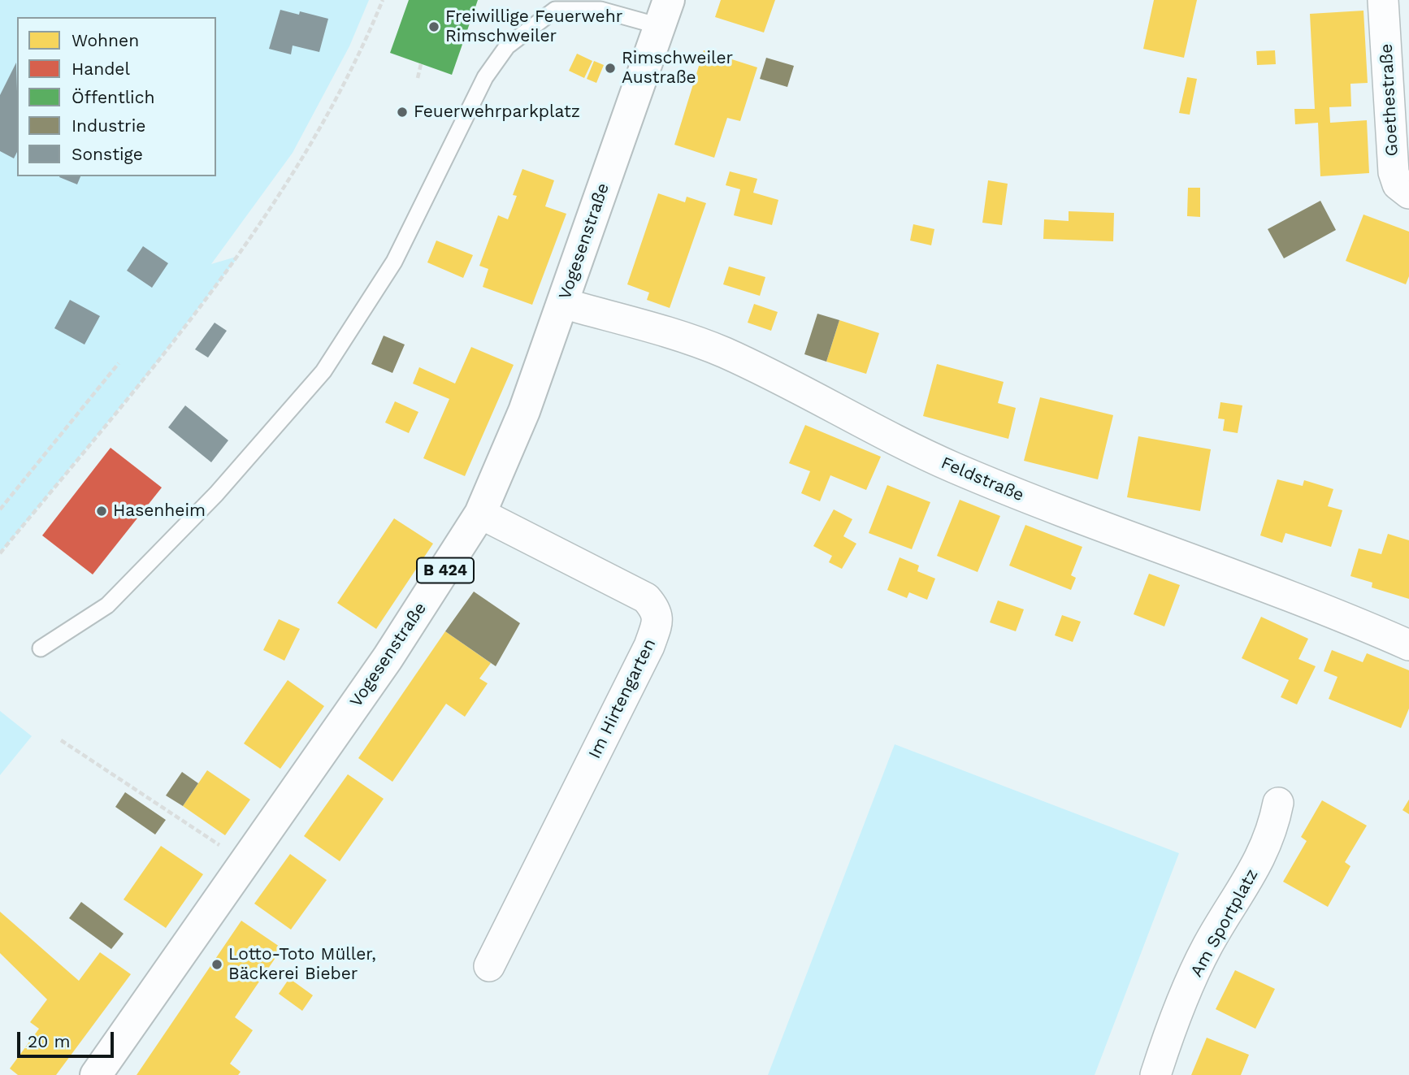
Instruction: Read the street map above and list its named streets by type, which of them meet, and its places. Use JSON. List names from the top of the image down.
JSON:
{
  "streets": {
    "main road": ["Vogesenstraße", "B 424"],
    "street": [
      "Goethestraße",
      "Feldstraße",
      "Im Hirtengarten",
      "Am Sportplatz"
    ]
  },
  "crossings": [
    ["Vogesenstraße", "Feldstraße"],
    ["Vogesenstraße", "Im Hirtengarten"]
  ],
  "places": [
    "Freiwillige Feuerwehr Rimschweiler",
    "Rimschweiler Austraße",
    "Feuerwehrparkplatz",
    "Hasenheim",
    "Lotto-Toto Müller, Bäckerei Bieber"
  ],
  "legend": [
    "Wohnen",
    "Handel",
    "Öffentlich",
    "Industrie",
    "Sonstige"
  ],
  "scale_bar": "20 m"
}
